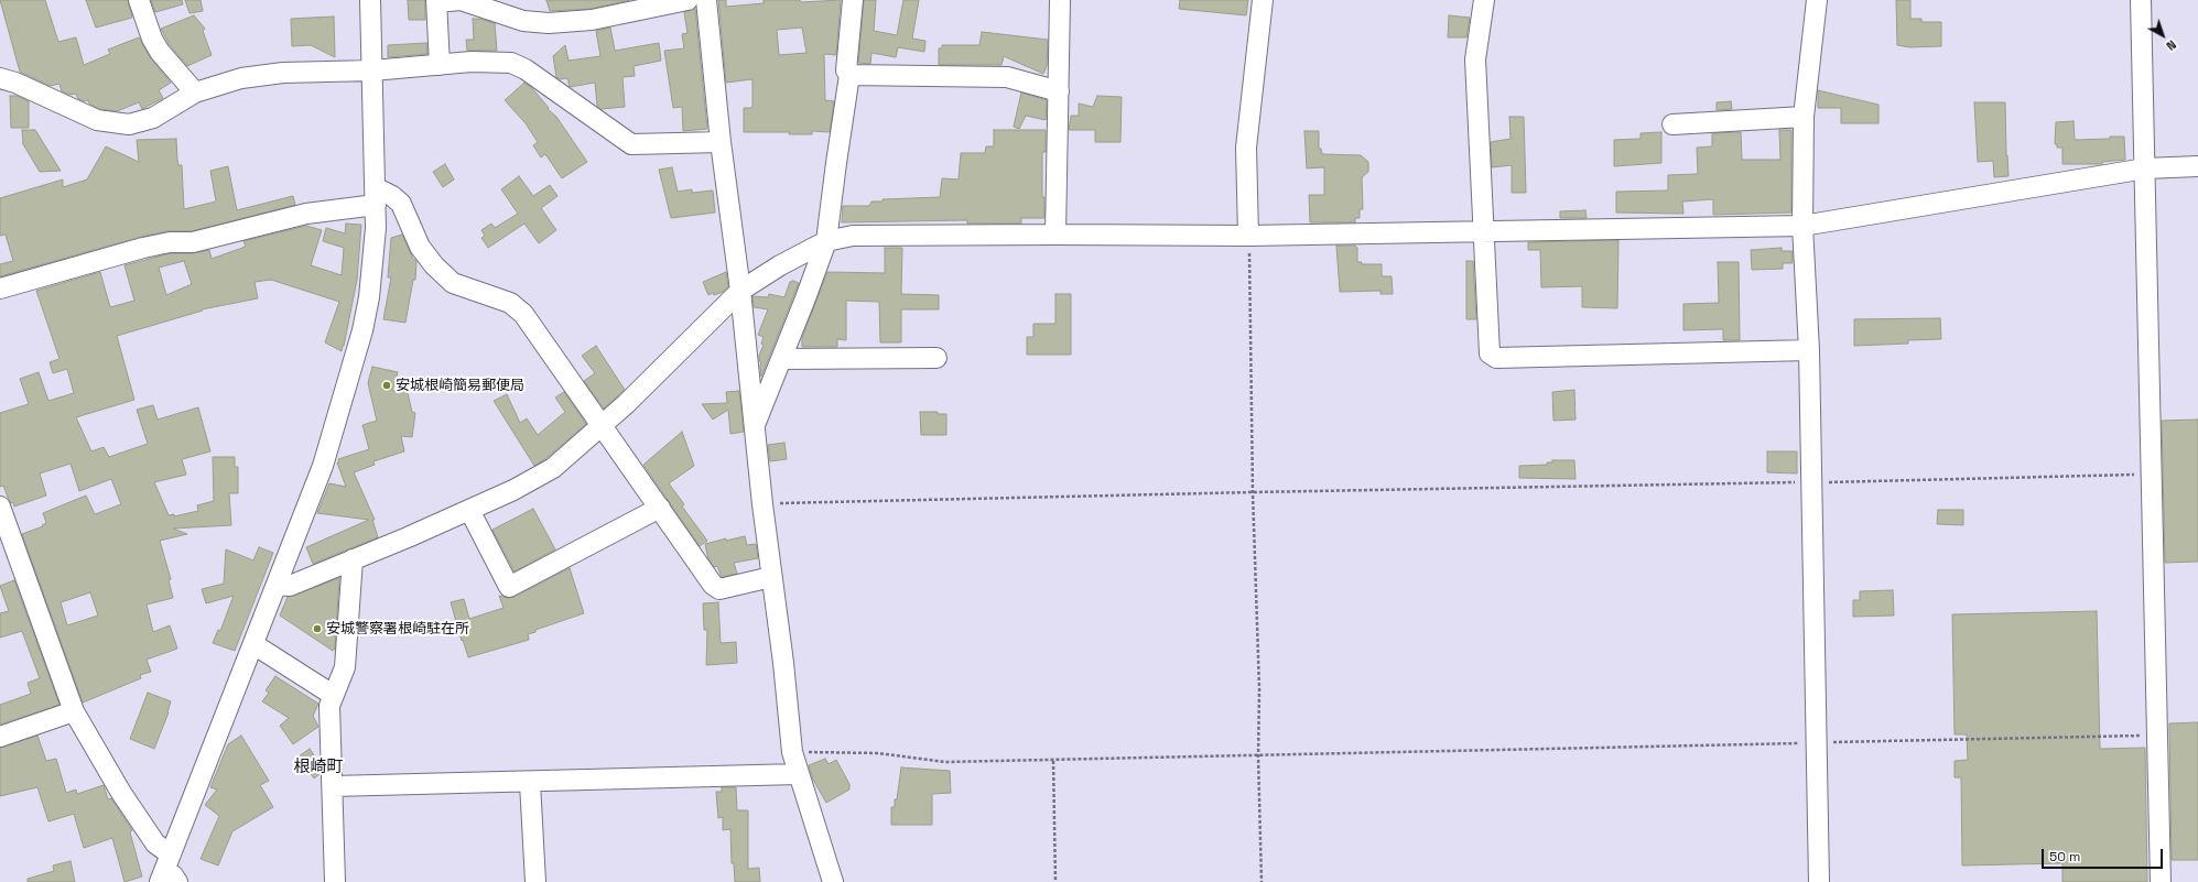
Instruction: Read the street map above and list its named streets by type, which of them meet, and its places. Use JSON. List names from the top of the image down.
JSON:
{
  "districts": ["根崎町"],
  "places": ["安城根崎簡易郵便局", "安城警察署根崎駐在所"],
  "scale_bar": "50 m",
  "north": "bottom right"
}
